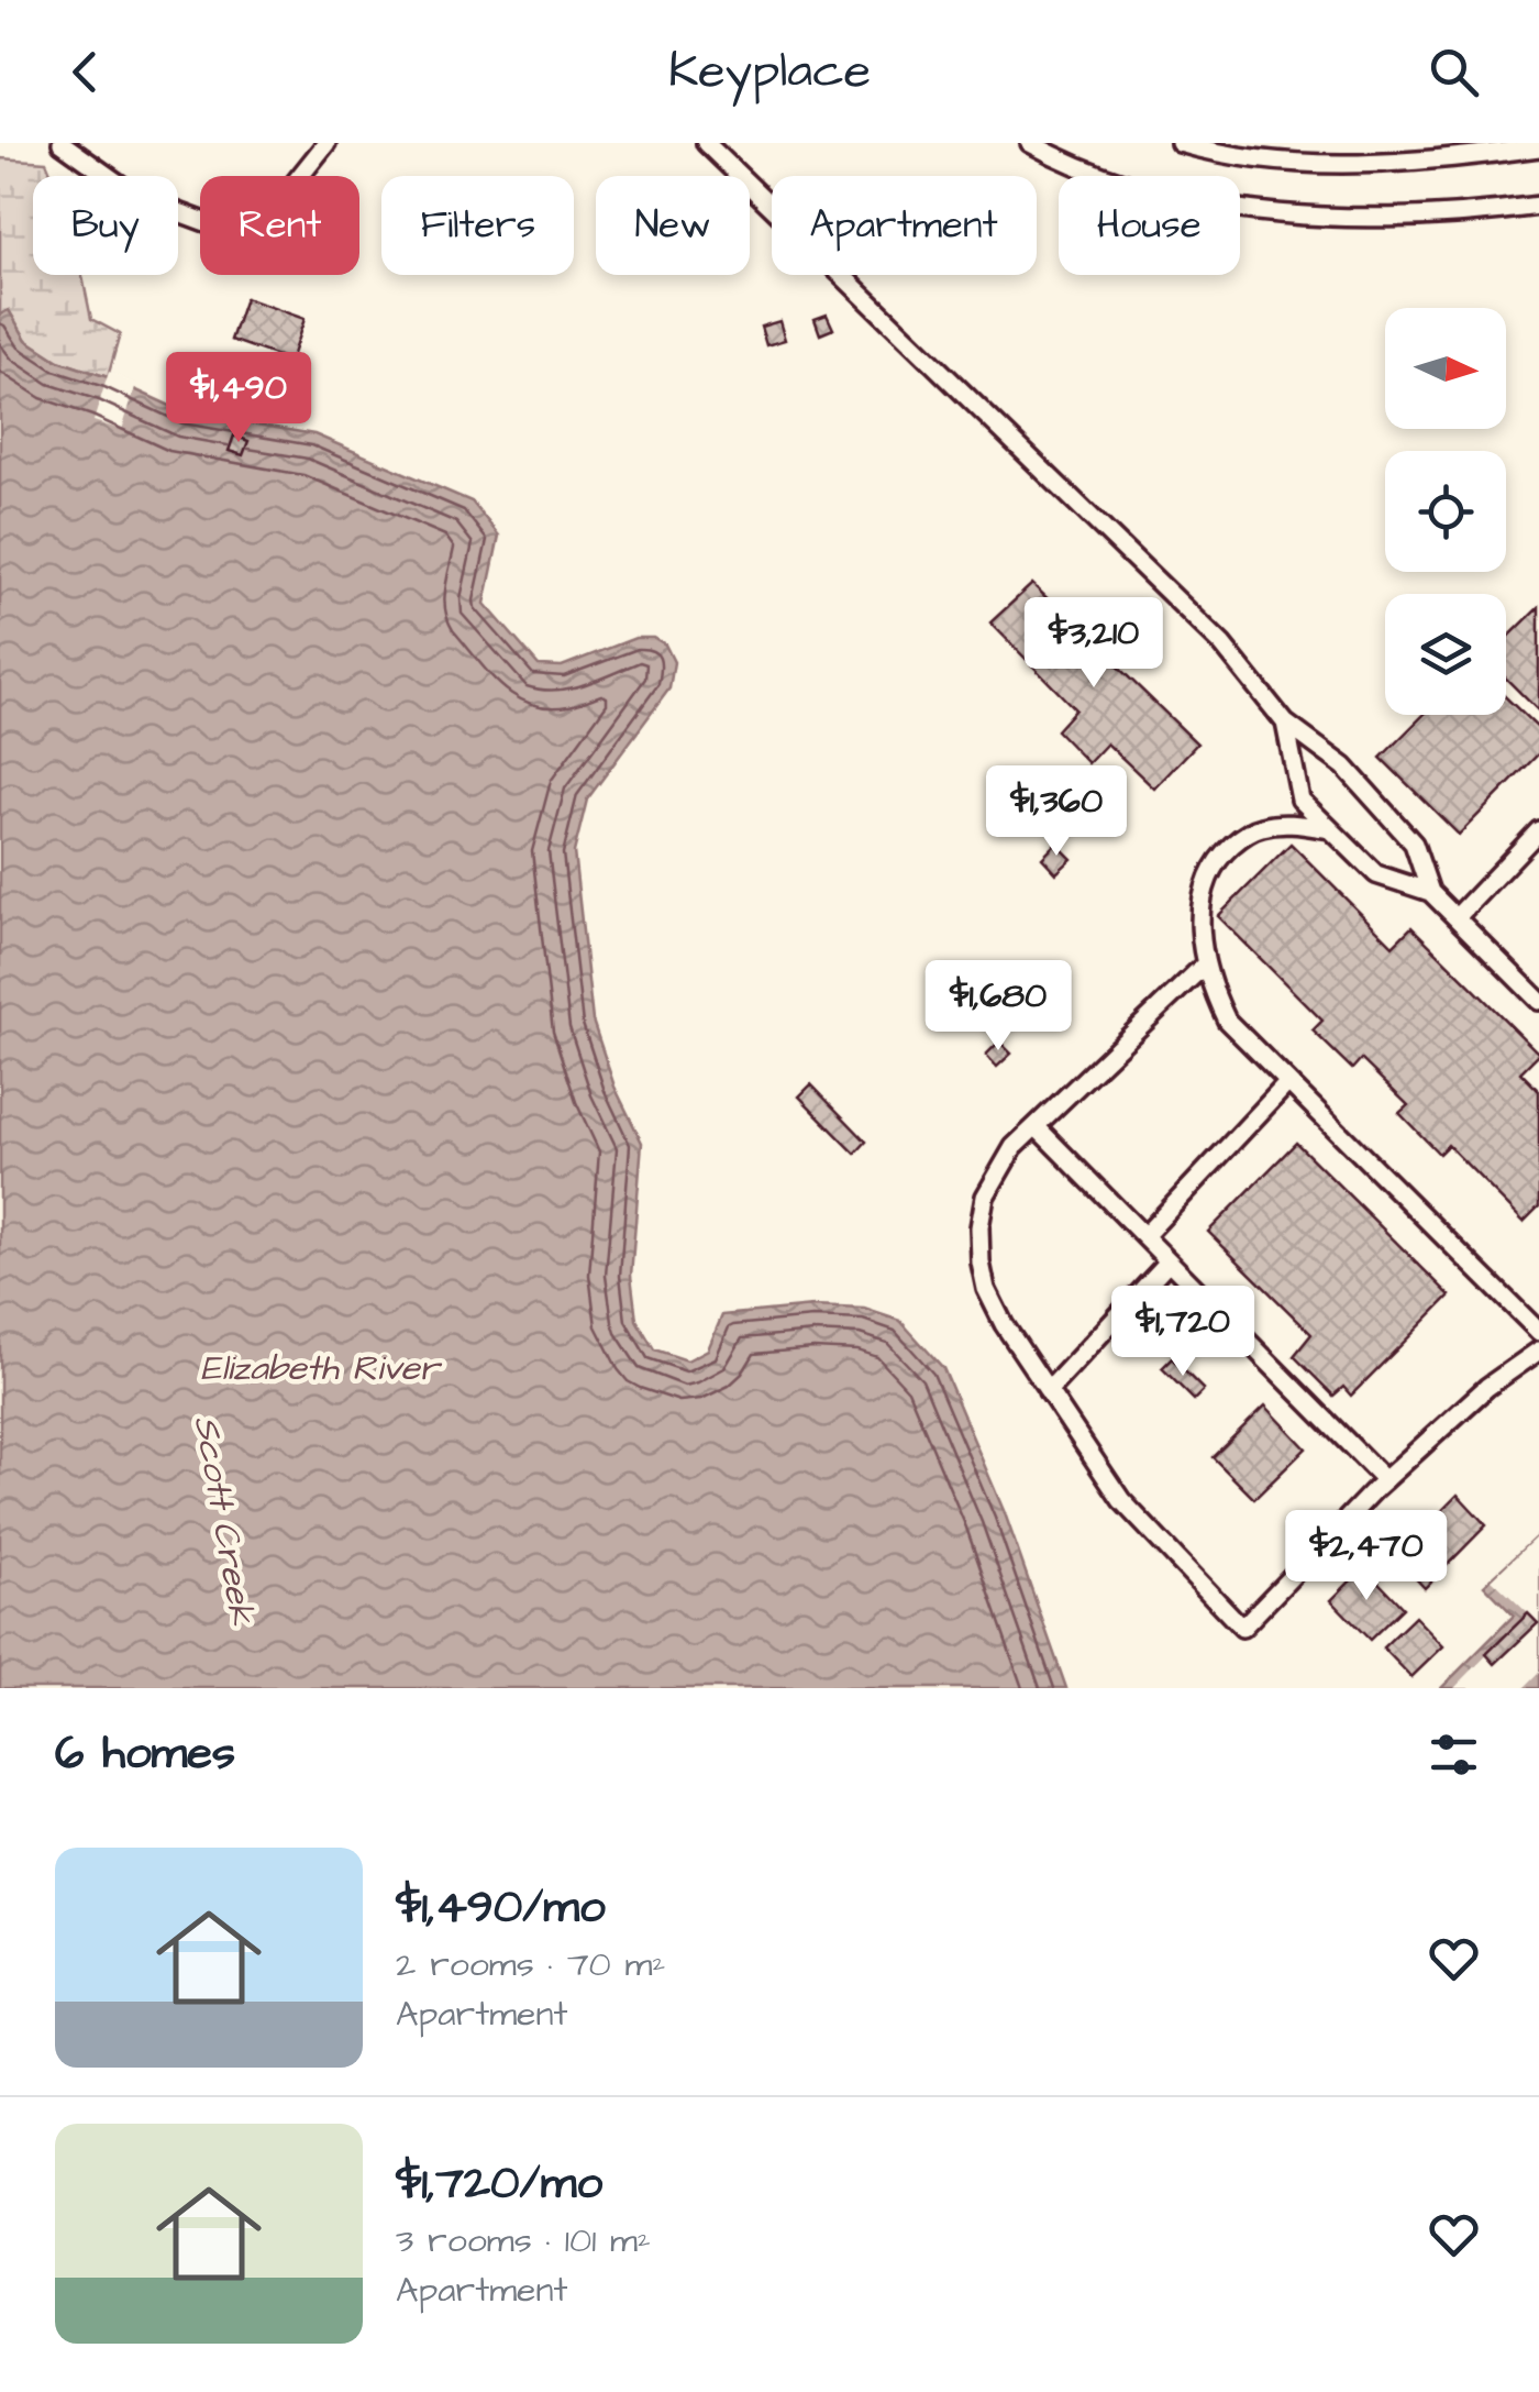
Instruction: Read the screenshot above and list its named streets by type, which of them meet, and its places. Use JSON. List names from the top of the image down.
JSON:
{
  "water": ["Elizabeth River", "Scott Creek"],
  "north": "right",
  "page": {
    "header": "Keyplace",
    "chip": [
      "Buy",
      "Rent",
      "Filters",
      "New",
      "Apartment",
      "House"
    ],
    "price": [
      "$1,490",
      "$3,210",
      "$1,360",
      "$1,680",
      "$1,720",
      "$2,470"
    ],
    "heading": "6 homes",
    "list": [
      {
        "name": "$1,490/mo",
        "note": "2 rooms · 70 m² · Apartment"
      },
      {
        "name": "$1,720/mo",
        "note": "3 rooms · 101 m² · Apartment"
      }
    ]
  }
}
